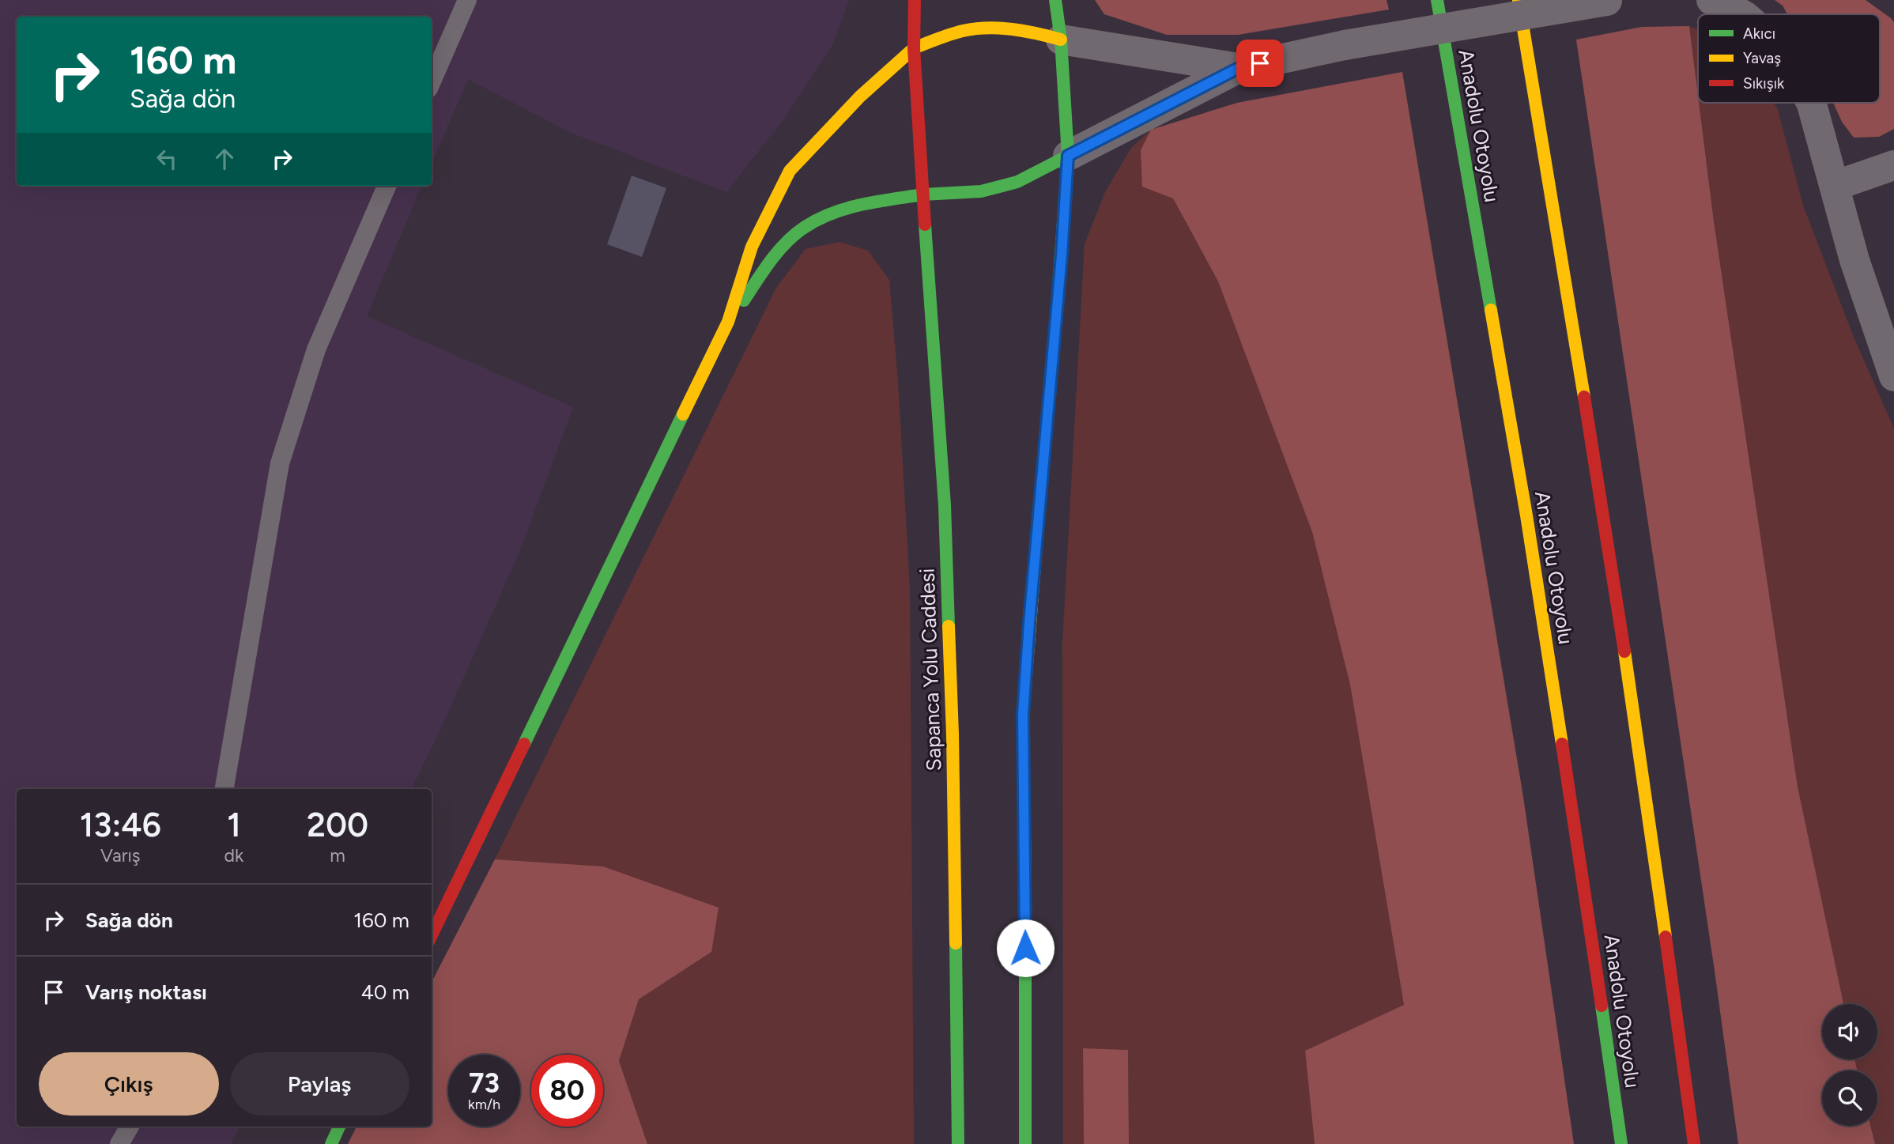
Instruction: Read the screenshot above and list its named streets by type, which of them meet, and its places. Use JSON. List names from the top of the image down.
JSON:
{
  "streets": {
    "main road": ["Anadolu Otoyolu", "Sapanca Yolu Caddesi"]
  },
  "legend": ["Akıcı", "Yavaş", "Sıkışık"],
  "page": {
    "turn": ["160 m", "Sağa dön"],
    "eta": [
      "13:46",
      "Varış",
      "1",
      "dk",
      "200",
      "m"
    ],
    "list": [
      {
        "name": "Sağa dön",
        "value": "160 m"
      },
      {
        "name": "Varış noktası",
        "value": "40 m"
      }
    ],
    "buttons": ["Çıkış", "Paylaş"],
    "speed": "73 km/h",
    "limit": "80"
  }
}
